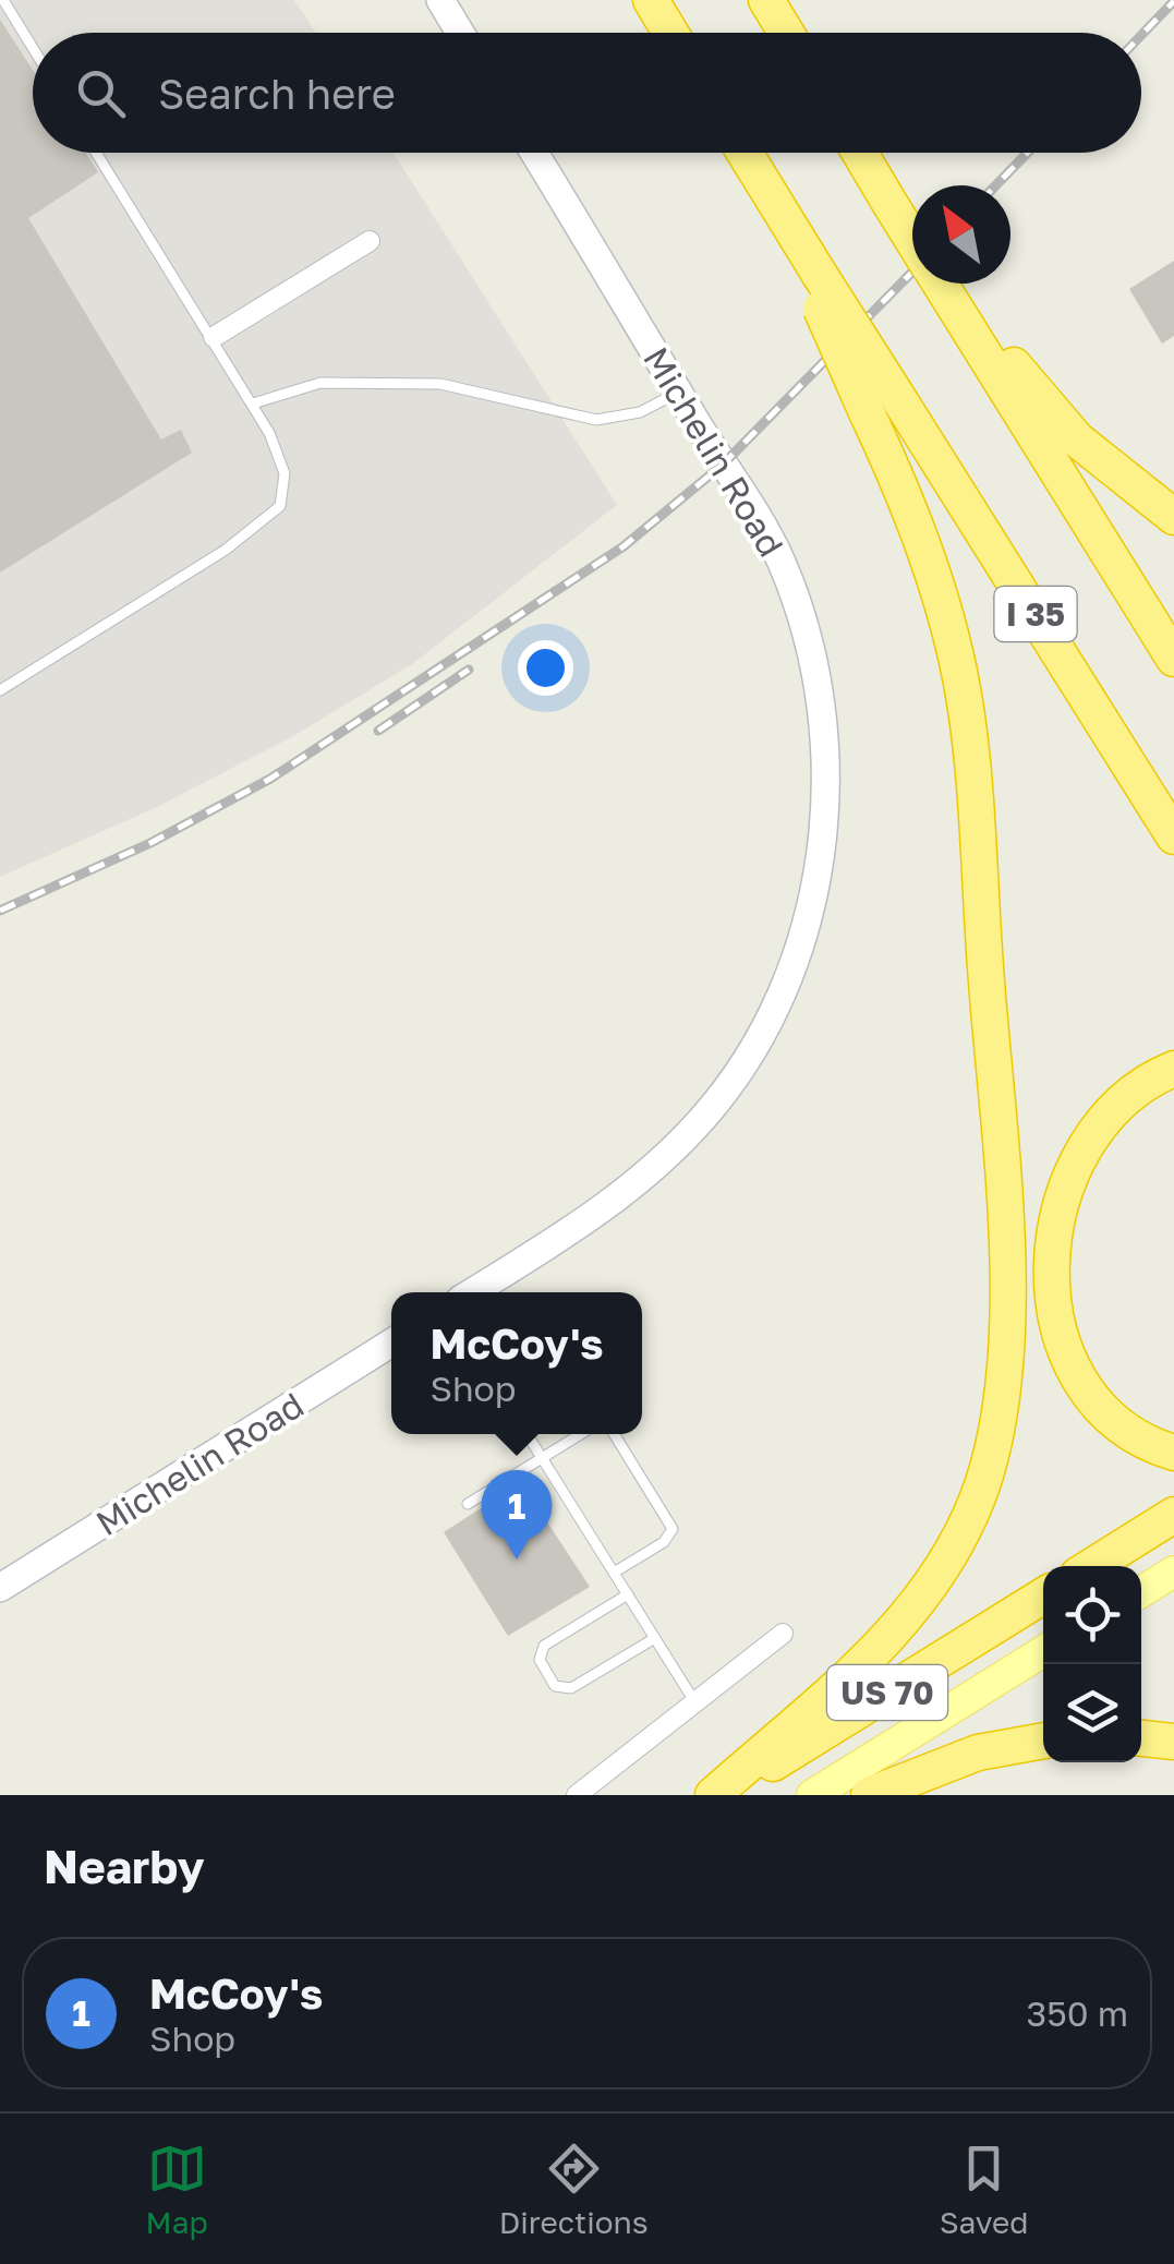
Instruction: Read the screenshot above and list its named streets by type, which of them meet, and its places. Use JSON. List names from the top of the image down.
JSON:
{
  "streets": {
    "highway": ["I 35", "US 70"],
    "street": ["Michelin Road"]
  },
  "north": "top left",
  "page": {
    "search": "Search here",
    "popup": ["McCoy's", "Shop"],
    "pins": "1",
    "heading": "Nearby",
    "list": [
      {
        "mark": "1",
        "name": "McCoy's",
        "note": "Shop",
        "value": "350 m"
      }
    ],
    "nav": ["Map", "Directions", "Saved"]
  }
}
